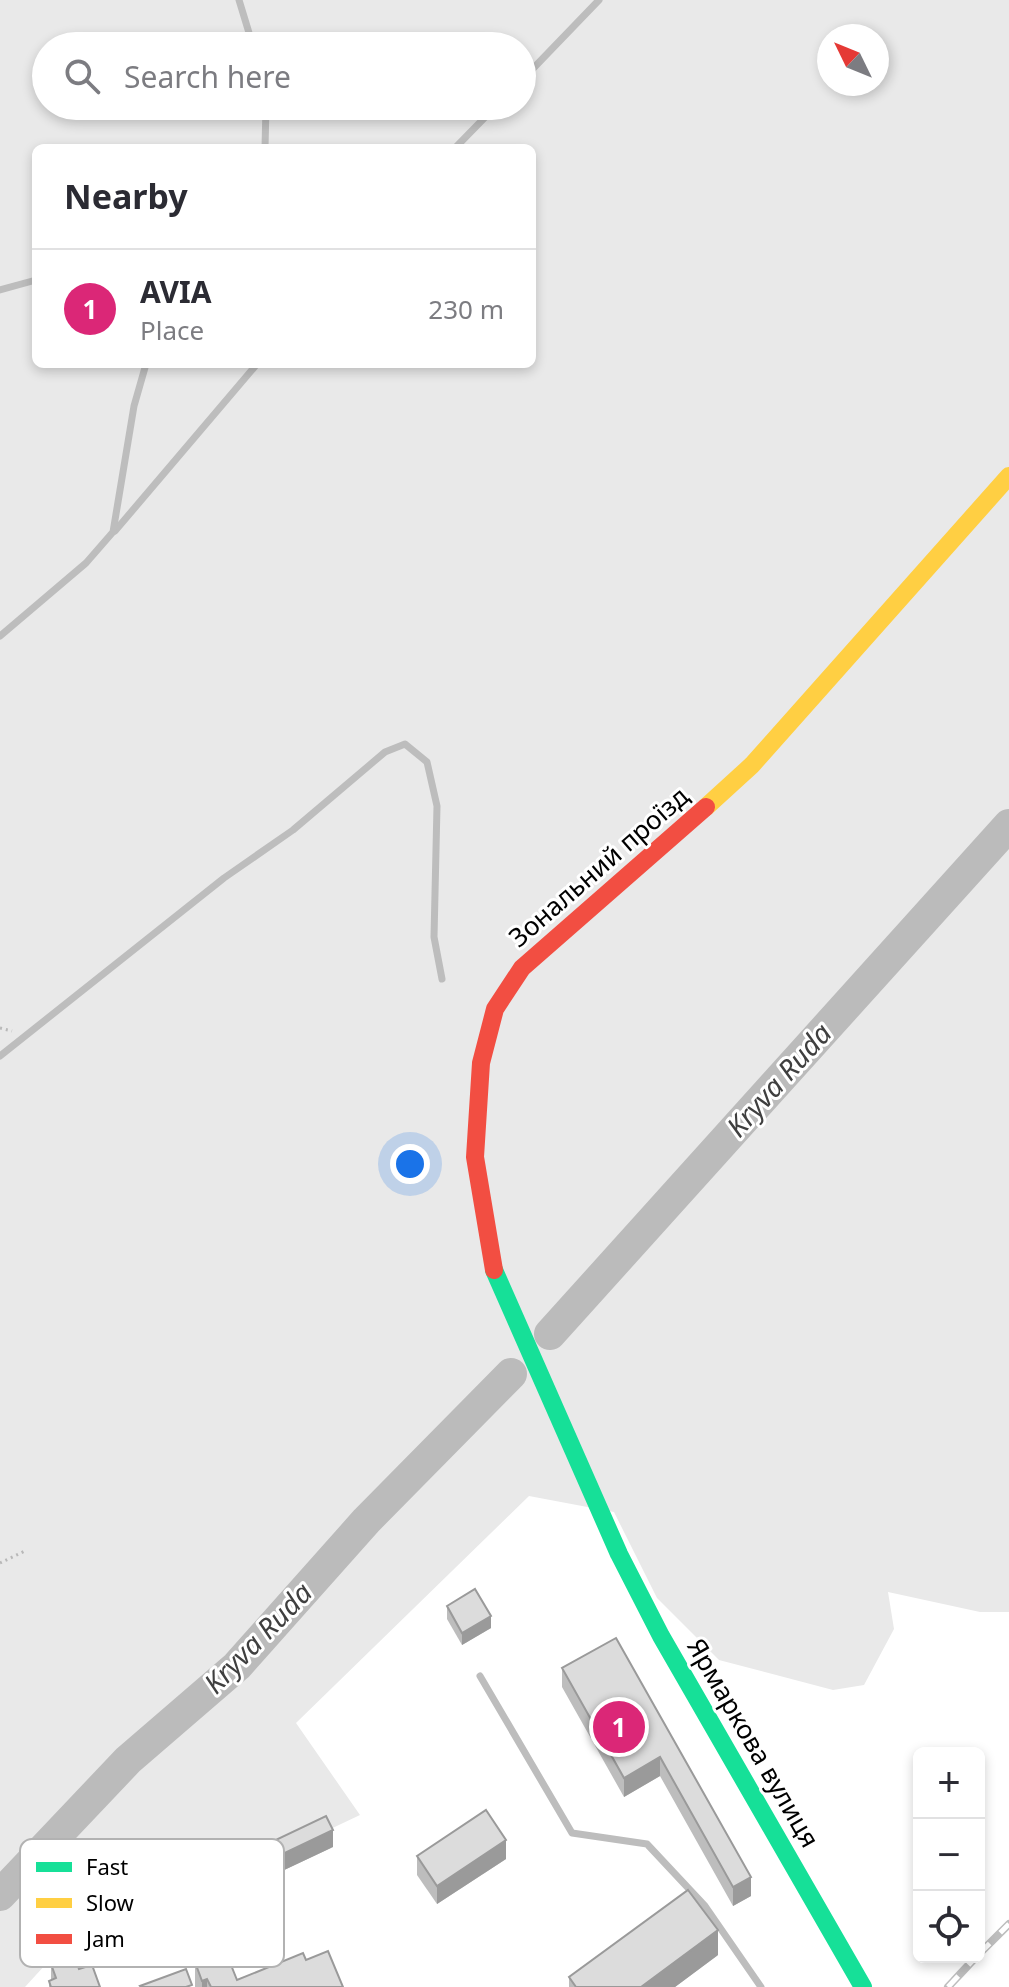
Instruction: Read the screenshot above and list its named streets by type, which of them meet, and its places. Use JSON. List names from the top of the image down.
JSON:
{
  "streets": {
    "street": ["Зональний проїзд", "Ярмаркова вулиця"]
  },
  "crossings": [
    ["Зональний проїзд", "Ярмаркова вулиця"]
  ],
  "water": ["Kryva Ruda"],
  "legend": ["Fast", "Slow", "Jam"],
  "north": "top left",
  "page": {
    "search": "Search here",
    "heading": "Nearby",
    "list": [
      {
        "mark": "1",
        "name": "AVIA",
        "note": "Place",
        "value": "230 m"
      }
    ],
    "pins": "1",
    "map_buttons": ["+", "−"]
  }
}
